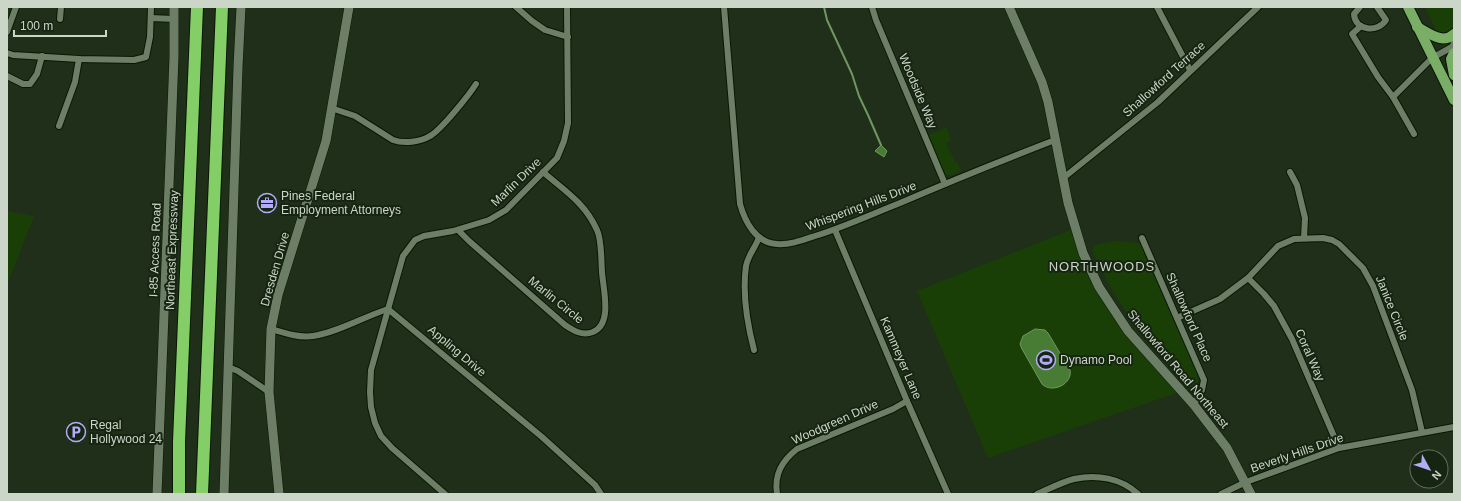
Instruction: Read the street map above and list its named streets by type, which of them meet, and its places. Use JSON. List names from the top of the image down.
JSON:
{
  "streets": {
    "highway": ["Northeast Expressway"],
    "street": [
      "Shallowford Terrace",
      "Woodside Way",
      "Marlin Drive",
      "Whispering Hills Drive",
      "I-85 Access Road",
      "Dresden Drive",
      "Marlin Circle",
      "Janice Circle",
      "Shallowford Place",
      "Appling Drive",
      "Coral Way",
      "Kammeyer Lane",
      "Shallowford Road Northeast",
      "Woodgreen Drive",
      "Beverly Hills Drive"
    ]
  },
  "crossings": [
    ["Shallowford Terrace", "Shallowford Road Northeast"],
    ["Woodside Way", "Whispering Hills Drive"],
    ["Marlin Drive", "Marlin Circle"],
    ["Marlin Drive", "Appling Drive"],
    ["Whispering Hills Drive", "Kammeyer Lane"],
    ["Whispering Hills Drive", "Shallowford Road Northeast"],
    ["Janice Circle", "Shallowford Place"],
    ["Janice Circle", "Coral Way"],
    ["Janice Circle", "Beverly Hills Drive"],
    ["Shallowford Place", "Shallowford Road Northeast"],
    ["Coral Way", "Beverly Hills Drive"],
    ["Kammeyer Lane", "Woodgreen Drive"],
    ["Shallowford Road Northeast", "Beverly Hills Drive"]
  ],
  "districts": ["NORTHWOODS"],
  "places": {
    "office": ["Pines Federal Employment Attorneys"],
    "sports": ["Dynamo Pool"],
    "parking": ["Regal Hollywood 24"]
  },
  "scale_bar": "100 m",
  "north": "bottom right"
}
